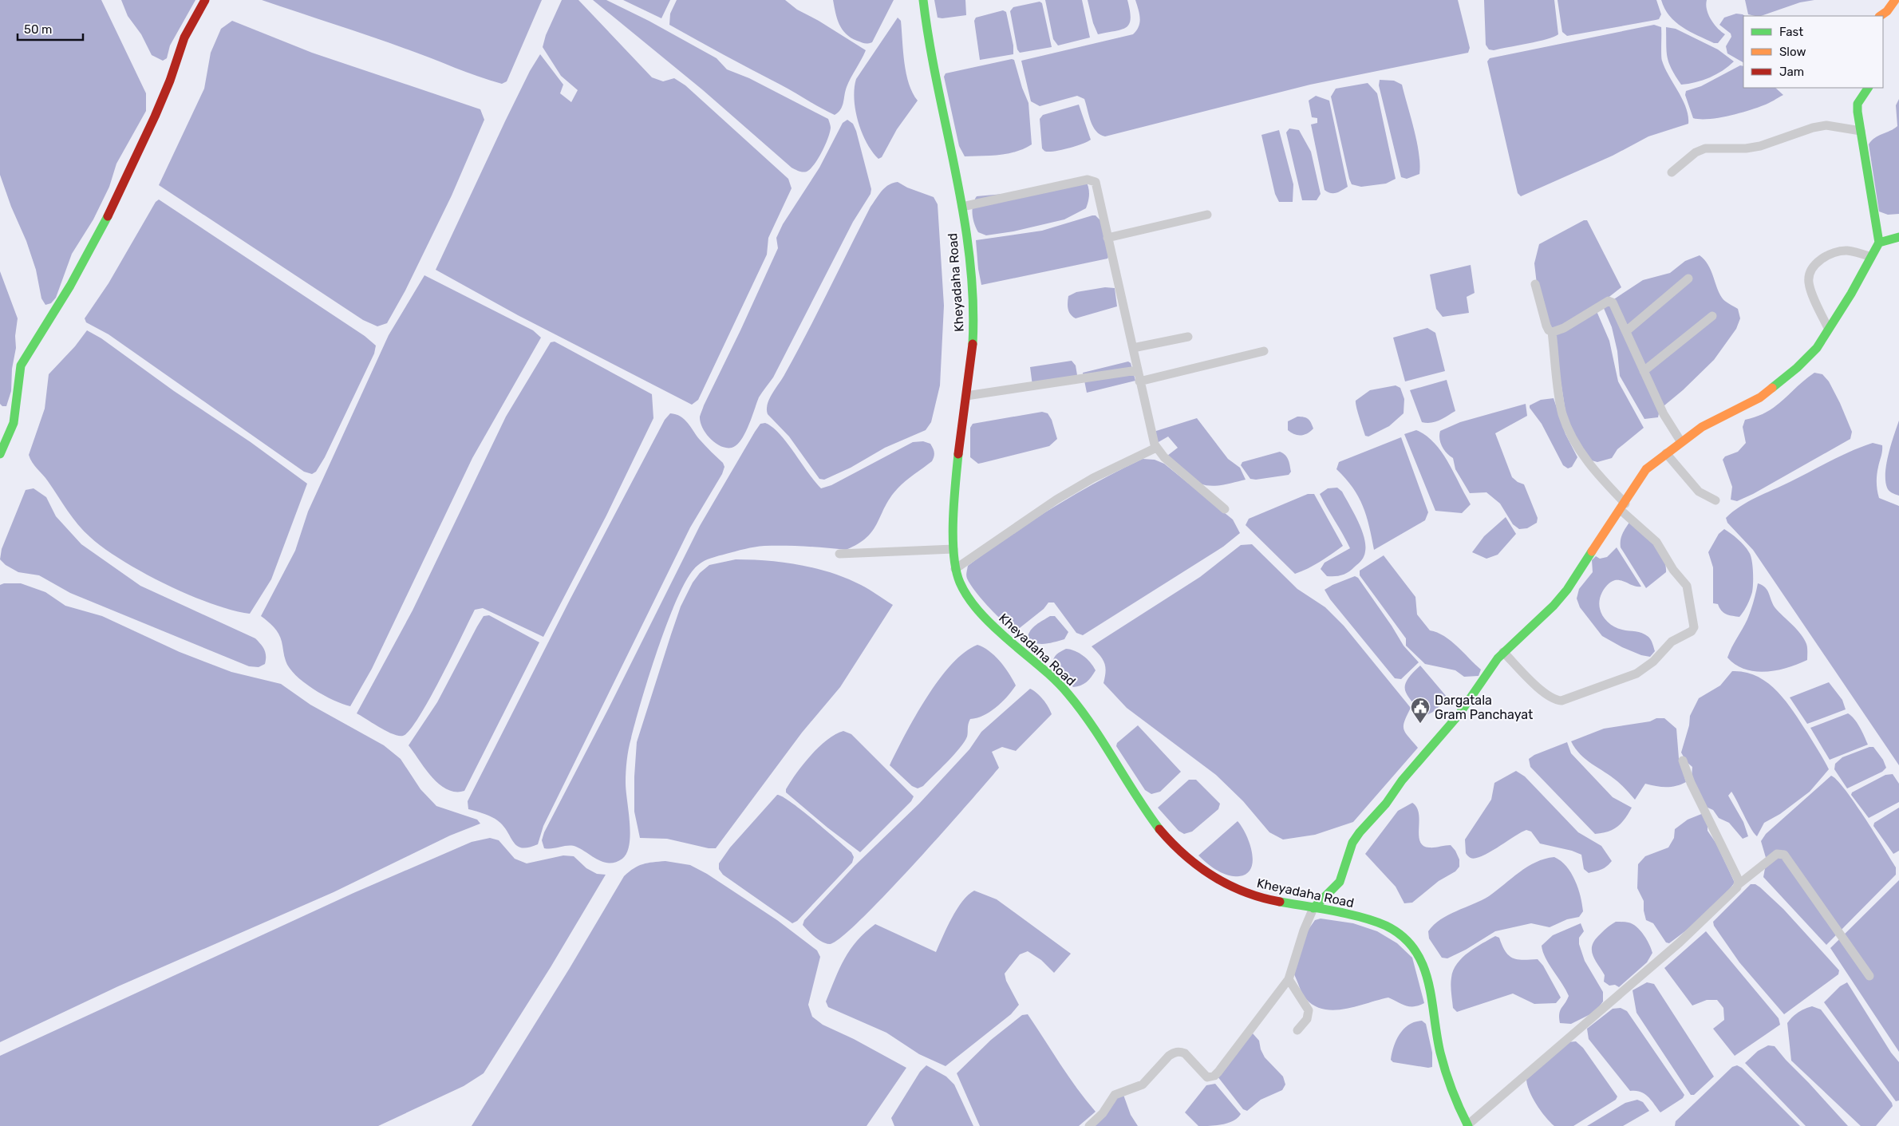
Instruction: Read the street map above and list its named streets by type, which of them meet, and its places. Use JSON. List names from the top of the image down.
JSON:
{
  "streets": {
    "main road": ["Kheyadaha Road"]
  },
  "places": {
    "public building": ["Dargatala Gram Panchayat"]
  },
  "legend": ["Fast", "Slow", "Jam"],
  "scale_bar": "50 m"
}
